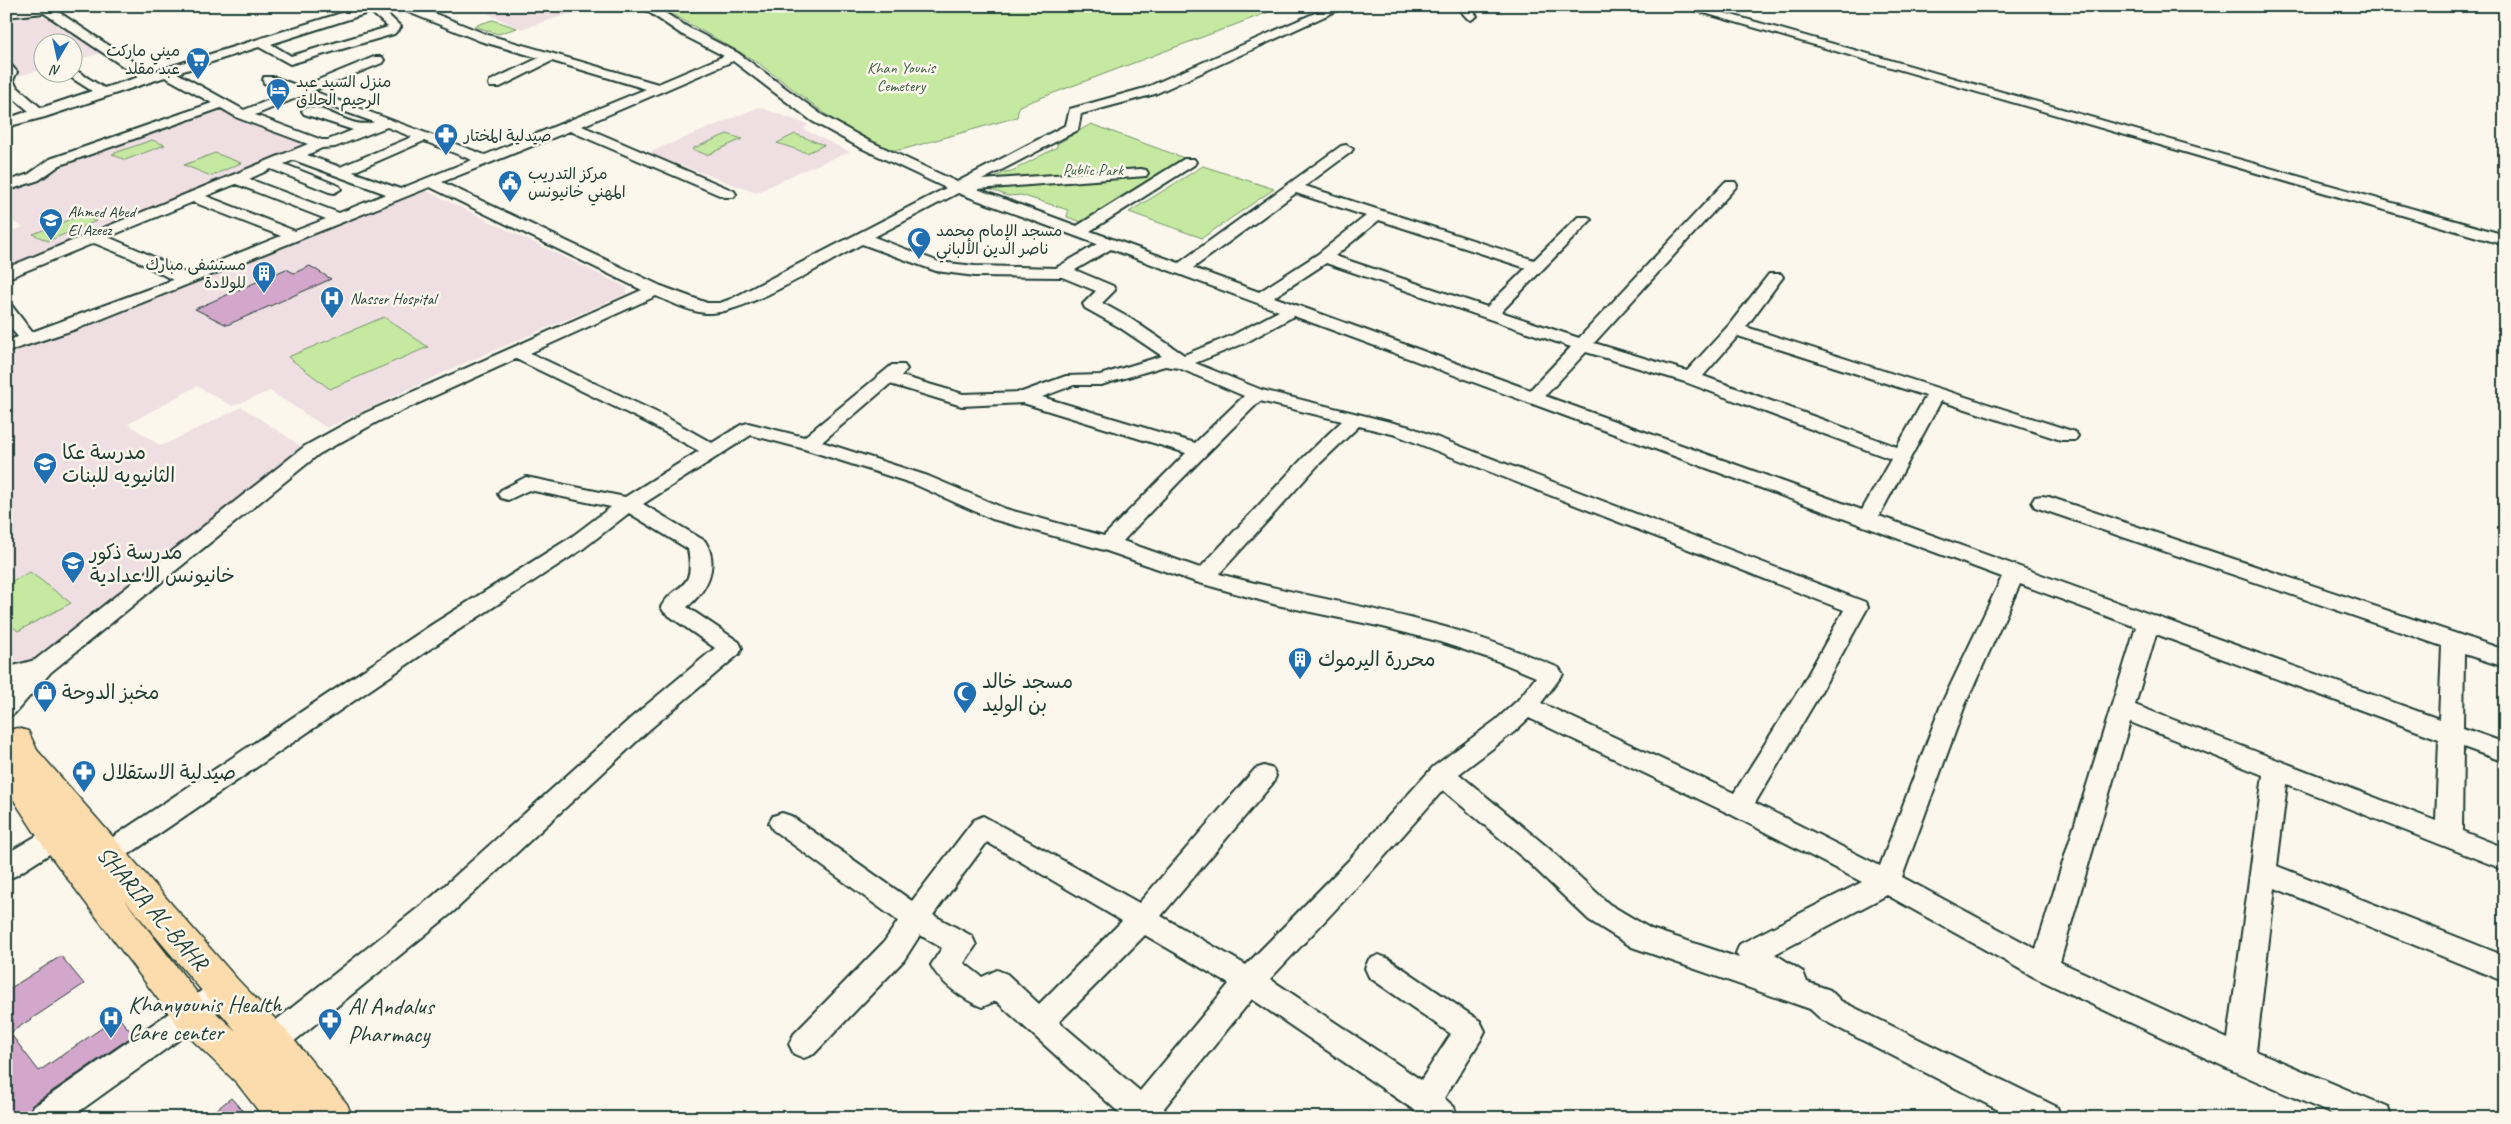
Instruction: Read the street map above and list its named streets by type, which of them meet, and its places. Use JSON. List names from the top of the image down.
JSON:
{
  "streets": {
    "main road": ["SHARIA AL-BAHR"]
  },
  "parks": ["Khan Younis Cemetery", "Public Park"],
  "places": {
    "supermarket": ["ميني ماركت عبد مقلد"],
    "hotel": ["منزل السيد عبد الرحيم الحلاق"],
    "pharmacy": ["صيدلية المختار", "صيدلية الاستقلال", "Al Andalus Pharmacy"],
    "public building": ["مركز التدريب المهني خانيونس"],
    "school or university": ["Ahmed Abed El Azeez", "مدرسة عكا الثانيويه للبنات", "مدرسة ذكور خانيونس الاعدادية"],
    "mosque": ["مسجد الإمام محمد ناصر الدين الألباني", "مسجد خالد بن الوليد"],
    "building": ["مستشفى مبارك للولادة", "محررة اليرموك"],
    "hospital": ["Nasser Hospital", "Khanyounis Health Care center"],
    "shop": ["مخبز الدوحة"]
  },
  "north": "bottom"
}
